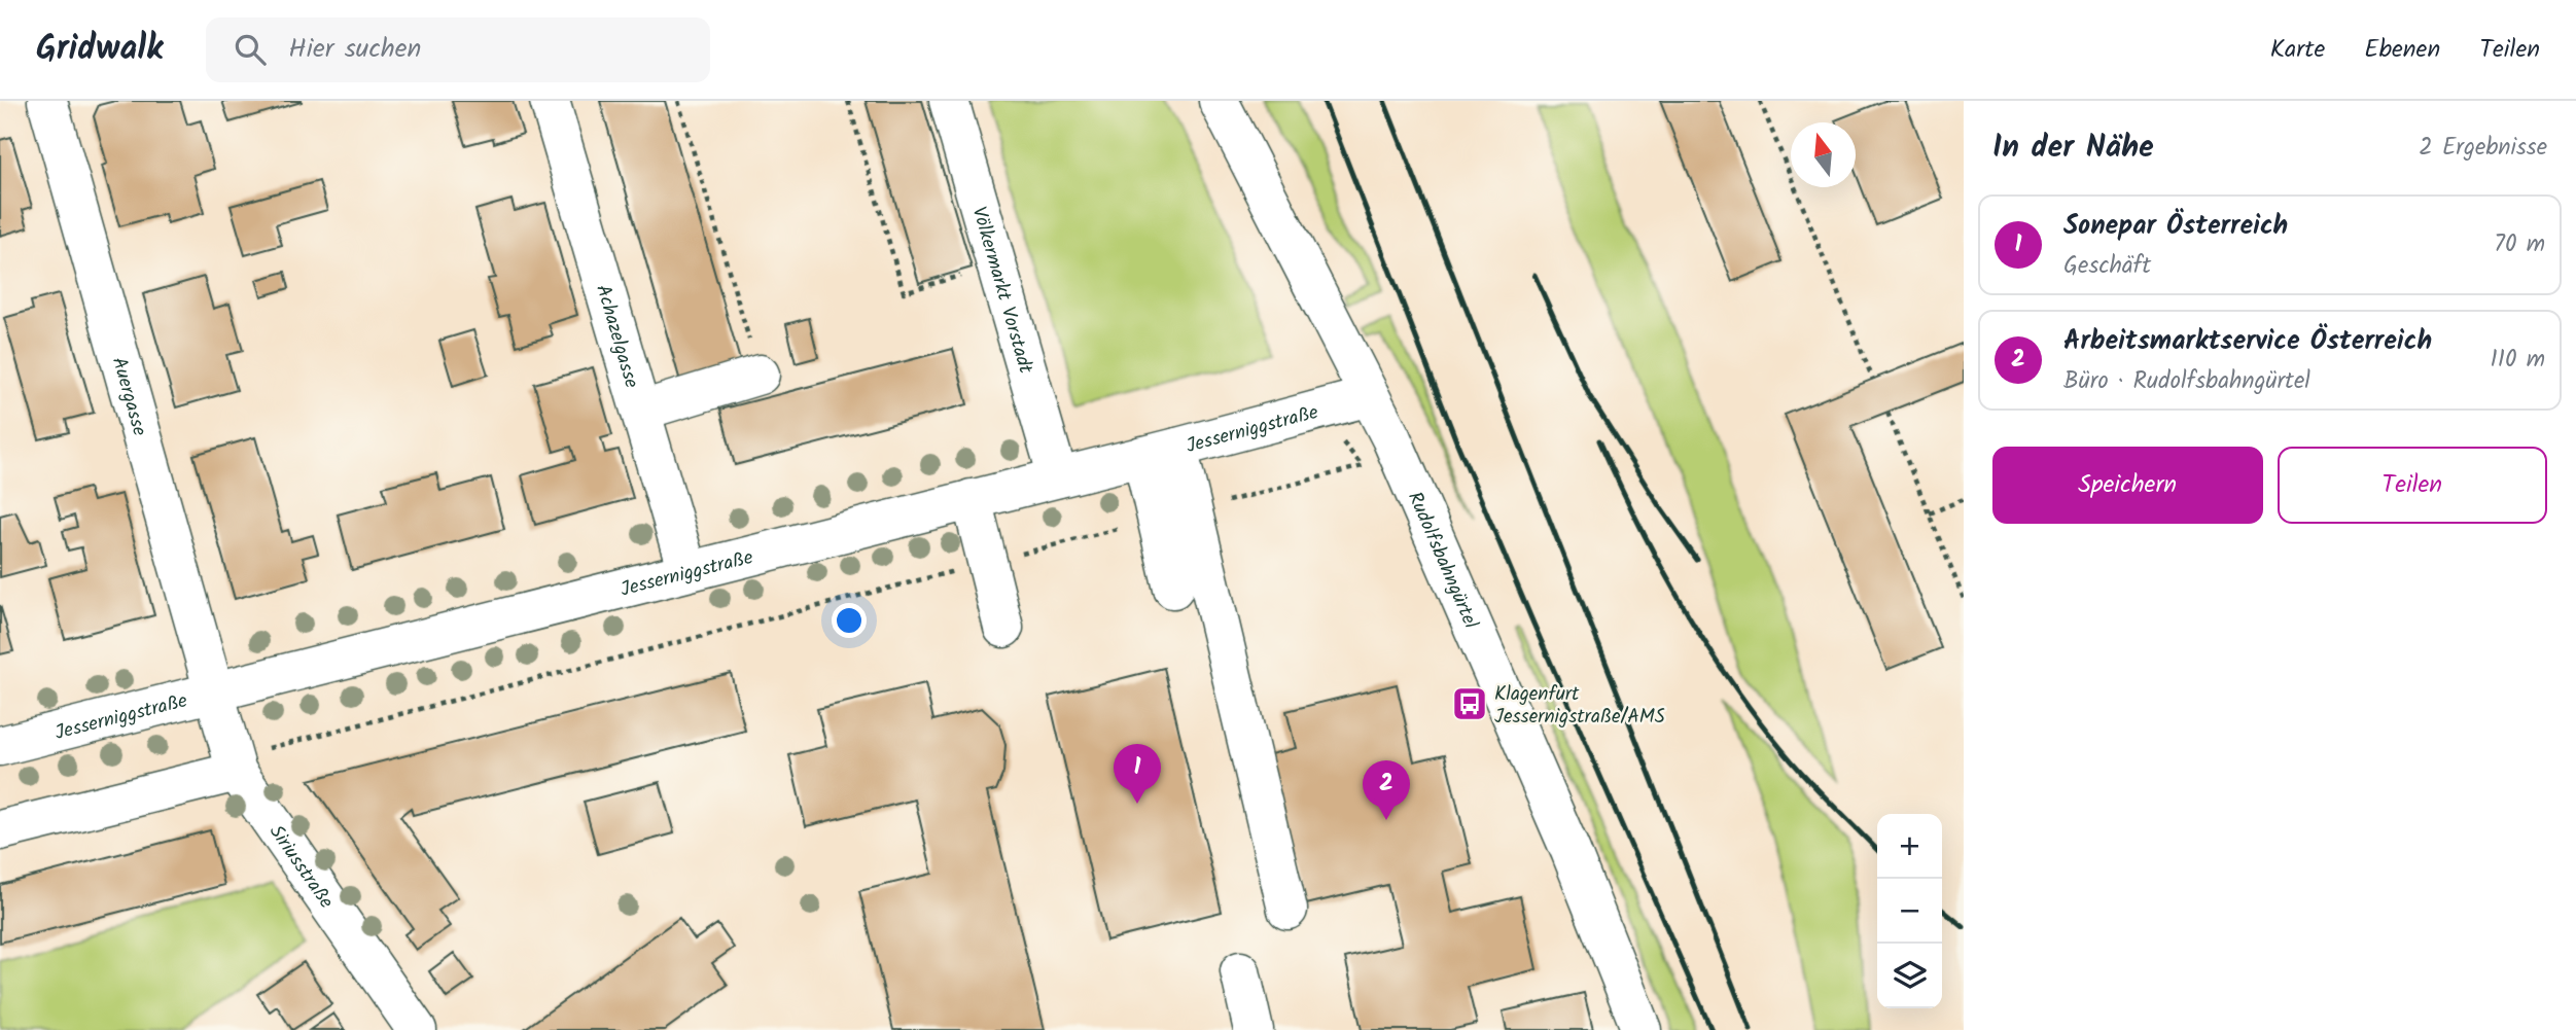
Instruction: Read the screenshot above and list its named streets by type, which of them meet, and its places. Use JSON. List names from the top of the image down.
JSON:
{
  "streets": {
    "street": [
      "Völkermarkt Vorstadt",
      "Achazelgasse",
      "Auergasse",
      "Jesserniggstraße",
      "Rudolfsbahngürtel",
      "Siriusstraße"
    ]
  },
  "crossings": [
    ["Völkermarkt Vorstadt", "Jesserniggstraße"],
    ["Achazelgasse", "Jesserniggstraße"],
    ["Auergasse", "Jesserniggstraße"],
    ["Auergasse", "Siriusstraße"],
    ["Jesserniggstraße", "Rudolfsbahngürtel"],
    ["Jesserniggstraße", "Siriusstraße"]
  ],
  "places": {
    "bus stop": ["Klagenfurt Jessernigstraße/AMS"]
  },
  "north": "top",
  "page": {
    "header": "Gridwalk",
    "search": "Hier suchen",
    "nav": ["Karte", "Ebenen", "Teilen"],
    "heading": ["In der Nähe", "2 Ergebnisse"],
    "list": [
      {
        "mark": "1",
        "name": "Sonepar Österreich",
        "note": "Geschäft",
        "value": "70 m"
      },
      {
        "mark": "2",
        "name": "Arbeitsmarktservice Österreich",
        "note": "Büro · Rudolfsbahngürtel",
        "value": "110 m"
      }
    ],
    "buttons": ["Speichern", "Teilen"],
    "pins": ["1", "2"],
    "map_buttons": ["+", "−"]
  }
}
